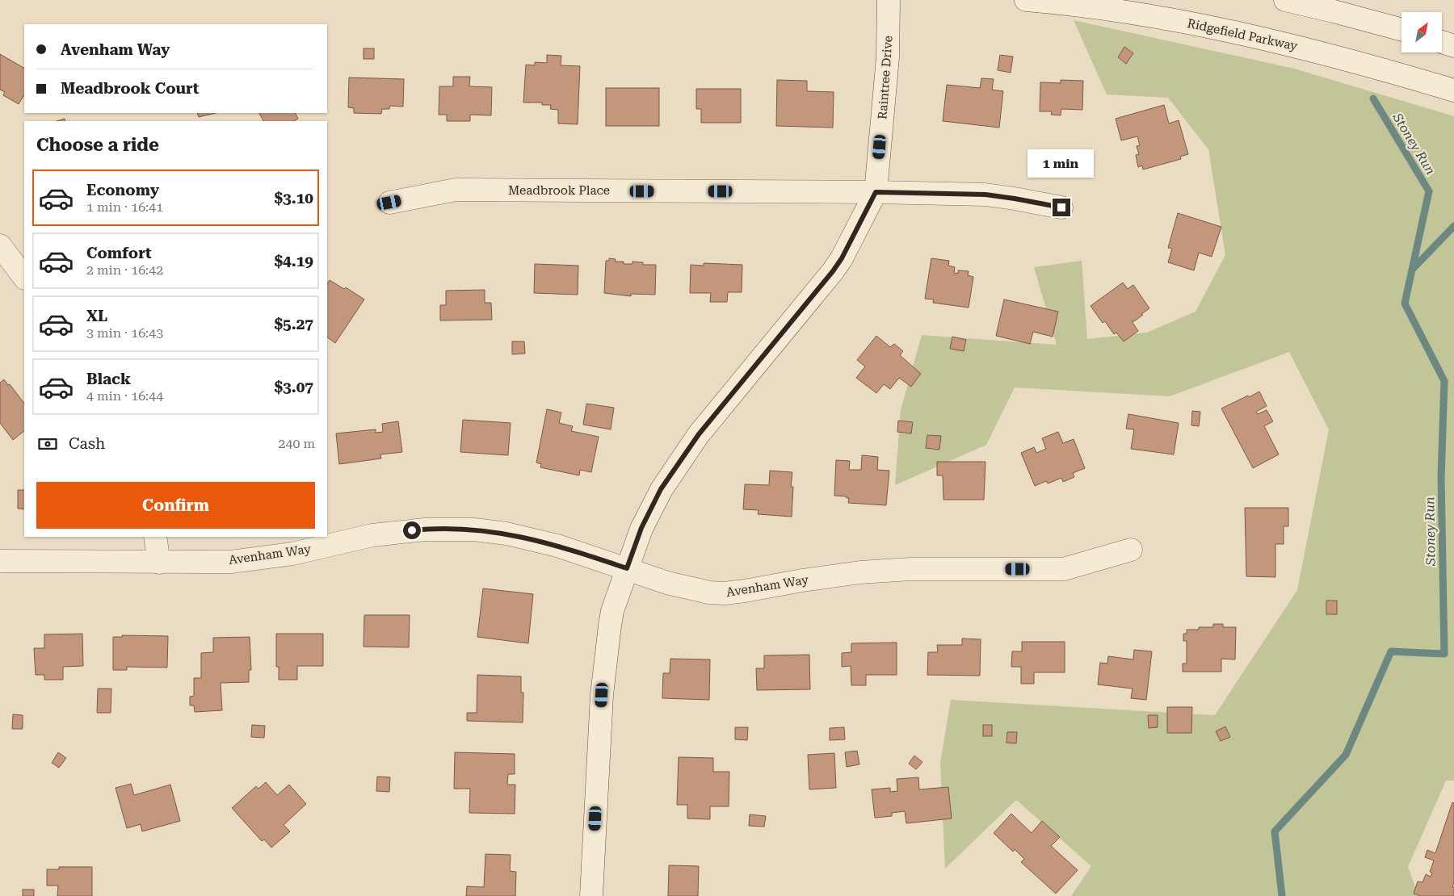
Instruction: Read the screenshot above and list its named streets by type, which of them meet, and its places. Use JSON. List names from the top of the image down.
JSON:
{
  "streets": {
    "street": [
      "Ridgefield Parkway",
      "Raintree Drive",
      "Meadbrook Place",
      "Avenham Way"
    ]
  },
  "crossings": [
    ["Raintree Drive", "Meadbrook Place"],
    ["Raintree Drive", "Avenham Way"]
  ],
  "water": ["Stoney Run"],
  "north": "top right",
  "page": {
    "banner": ["Avenham Way", "Meadbrook Court"],
    "heading": "Choose a ride",
    "bubble": "1 min",
    "list": [
      {
        "name": "Economy",
        "note": "1 min · 16:41",
        "value": "$3.10"
      },
      {
        "name": "Comfort",
        "note": "2 min · 16:42",
        "value": "$4.19"
      },
      {
        "name": "XL",
        "note": "3 min · 16:43",
        "value": "$5.27"
      },
      {
        "name": "Black",
        "note": "4 min · 16:44",
        "value": "$3.07"
      }
    ],
    "pay": ["Cash", "240 m"],
    "buttons": "Confirm"
  }
}
